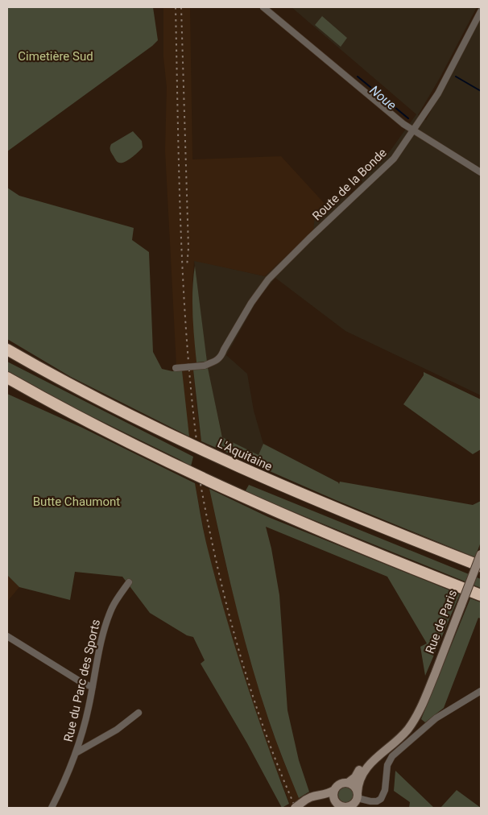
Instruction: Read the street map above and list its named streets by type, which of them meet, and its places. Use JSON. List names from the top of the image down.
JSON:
{
  "streets": {
    "highway": ["L'Aquitaine"],
    "street": ["Route de la Bonde", "Rue de Paris", "Rue du Parc des Sports"]
  },
  "water": ["Noue"],
  "parks": ["Cimetière Sud", "Butte Chaumont"]
}
